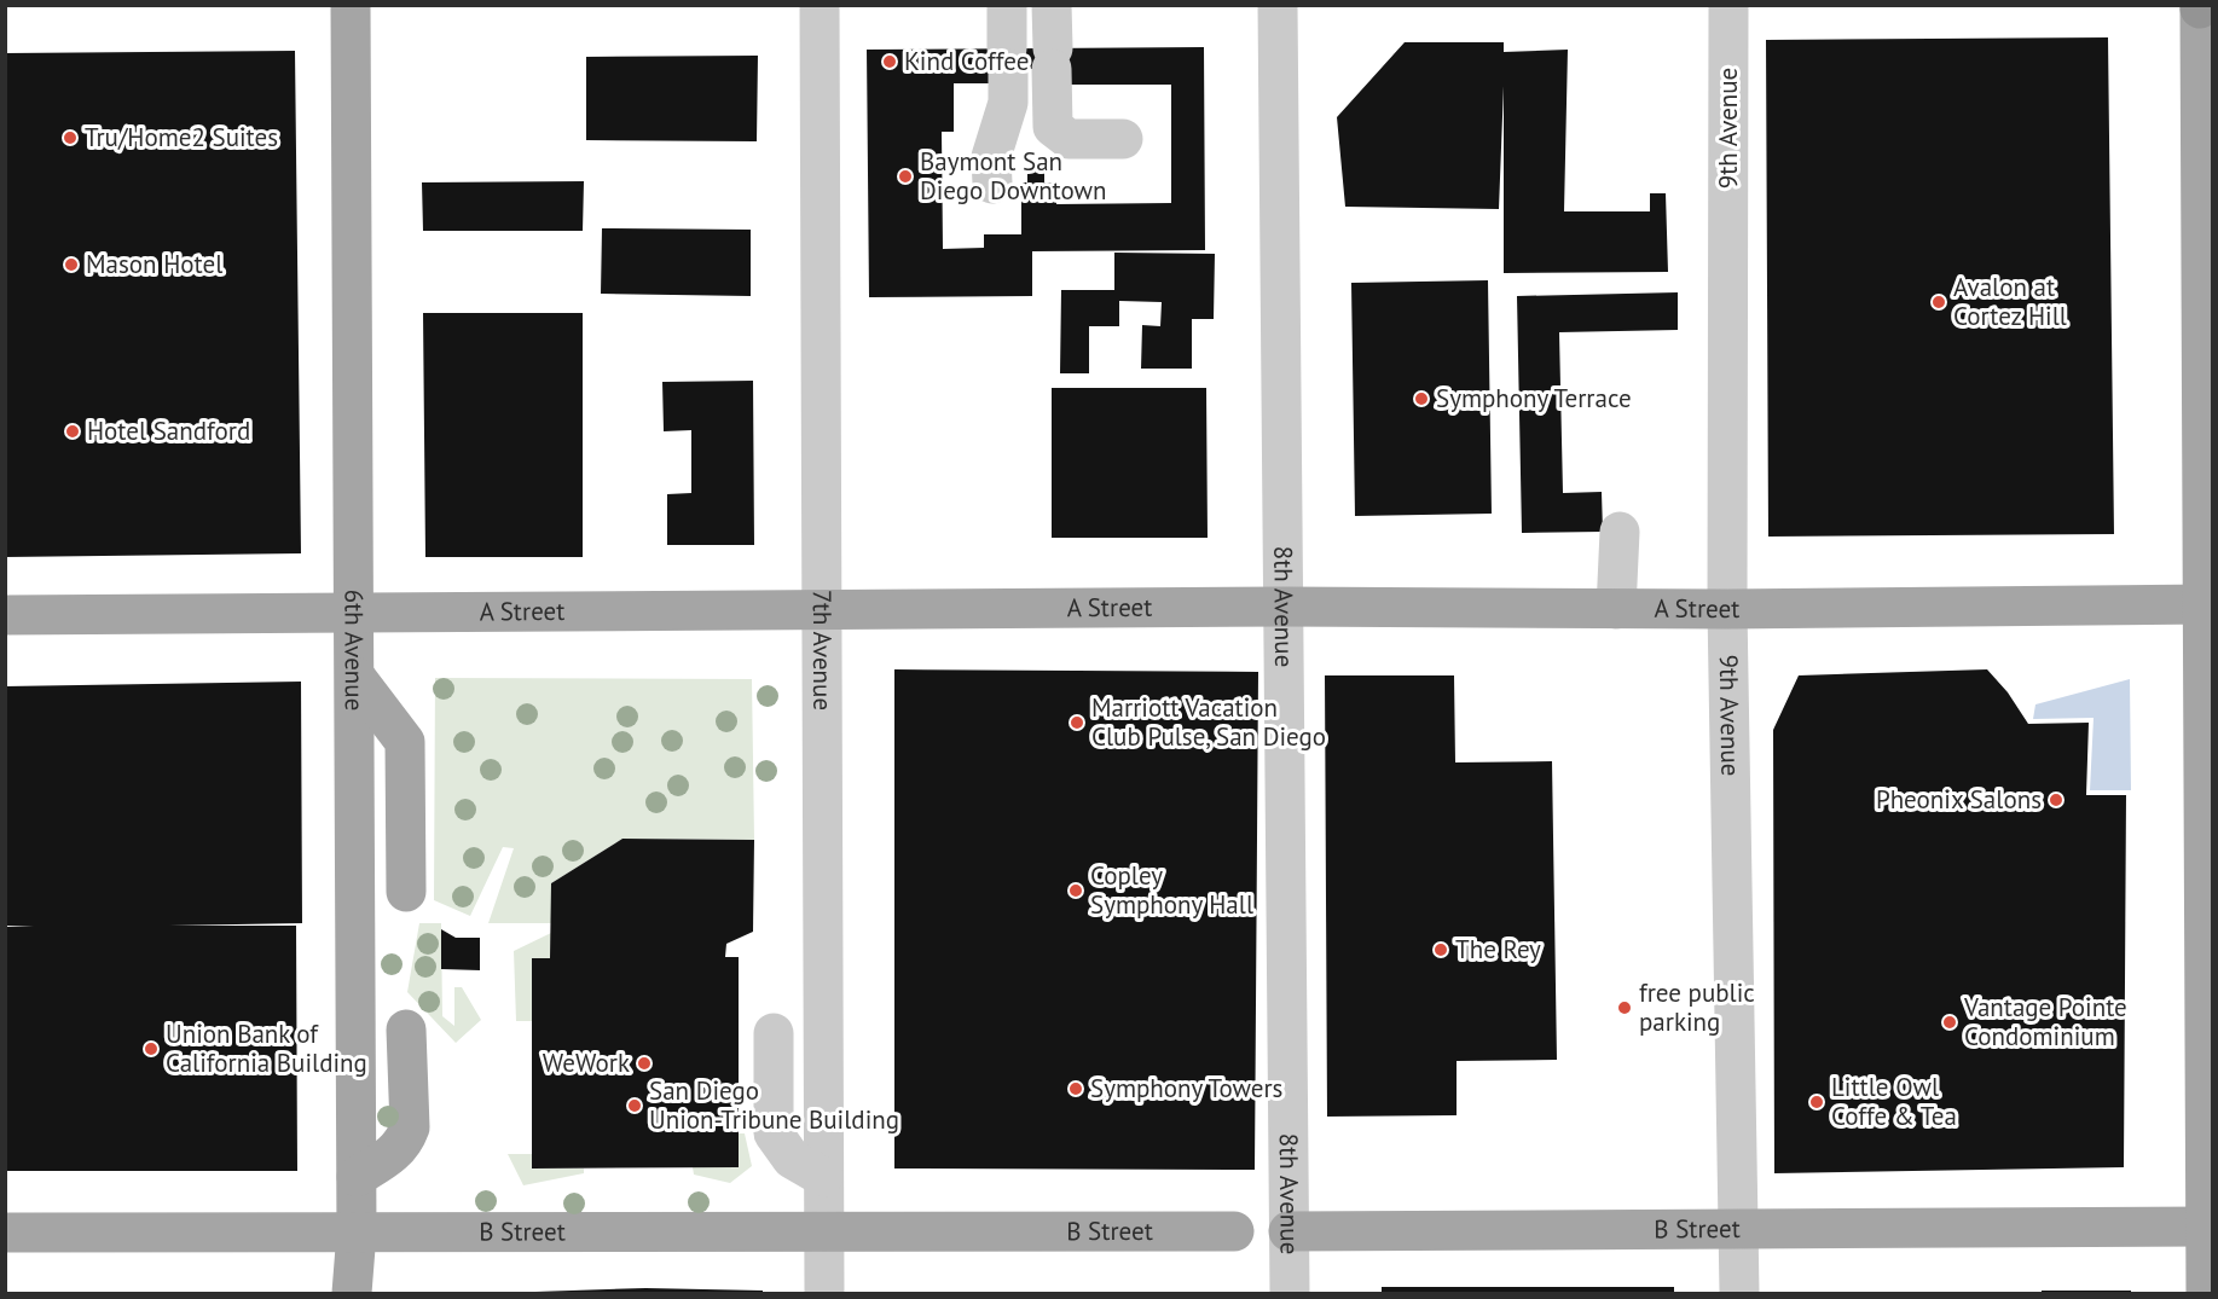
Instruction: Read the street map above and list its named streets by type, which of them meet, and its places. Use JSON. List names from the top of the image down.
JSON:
{
  "streets": {
    "main road": ["A Street", "6th Avenue", "B Street"],
    "street": ["9th Avenue", "8th Avenue", "7th Avenue"]
  },
  "crossings": [
    ["9th Avenue", "A Street"],
    ["9th Avenue", "B Street"],
    ["8th Avenue", "A Street"],
    ["8th Avenue", "B Street"],
    ["A Street", "7th Avenue"],
    ["A Street", "6th Avenue"],
    ["7th Avenue", "B Street"],
    ["6th Avenue", "B Street"]
  ],
  "places": [
    "Kind Coffee",
    "Tru/Home2 Suites",
    "Baymont San Diego Downtown",
    "Mason Hotel",
    "Avalon at Cortez Hill",
    "Symphony Terrace",
    "Hotel Sandford",
    "Marriott Vacation Club Pulse, San Diego",
    "Pheonix Salons",
    "Copley Symphony Hall",
    "The Rey",
    "free public parking",
    "Vantage Pointe Condominium",
    "Union Bank of California Building",
    "WeWork",
    "Symphony Towers",
    "Little Owl Coffe & Tea",
    "San Diego Union-Tribune Building"
  ]
}
